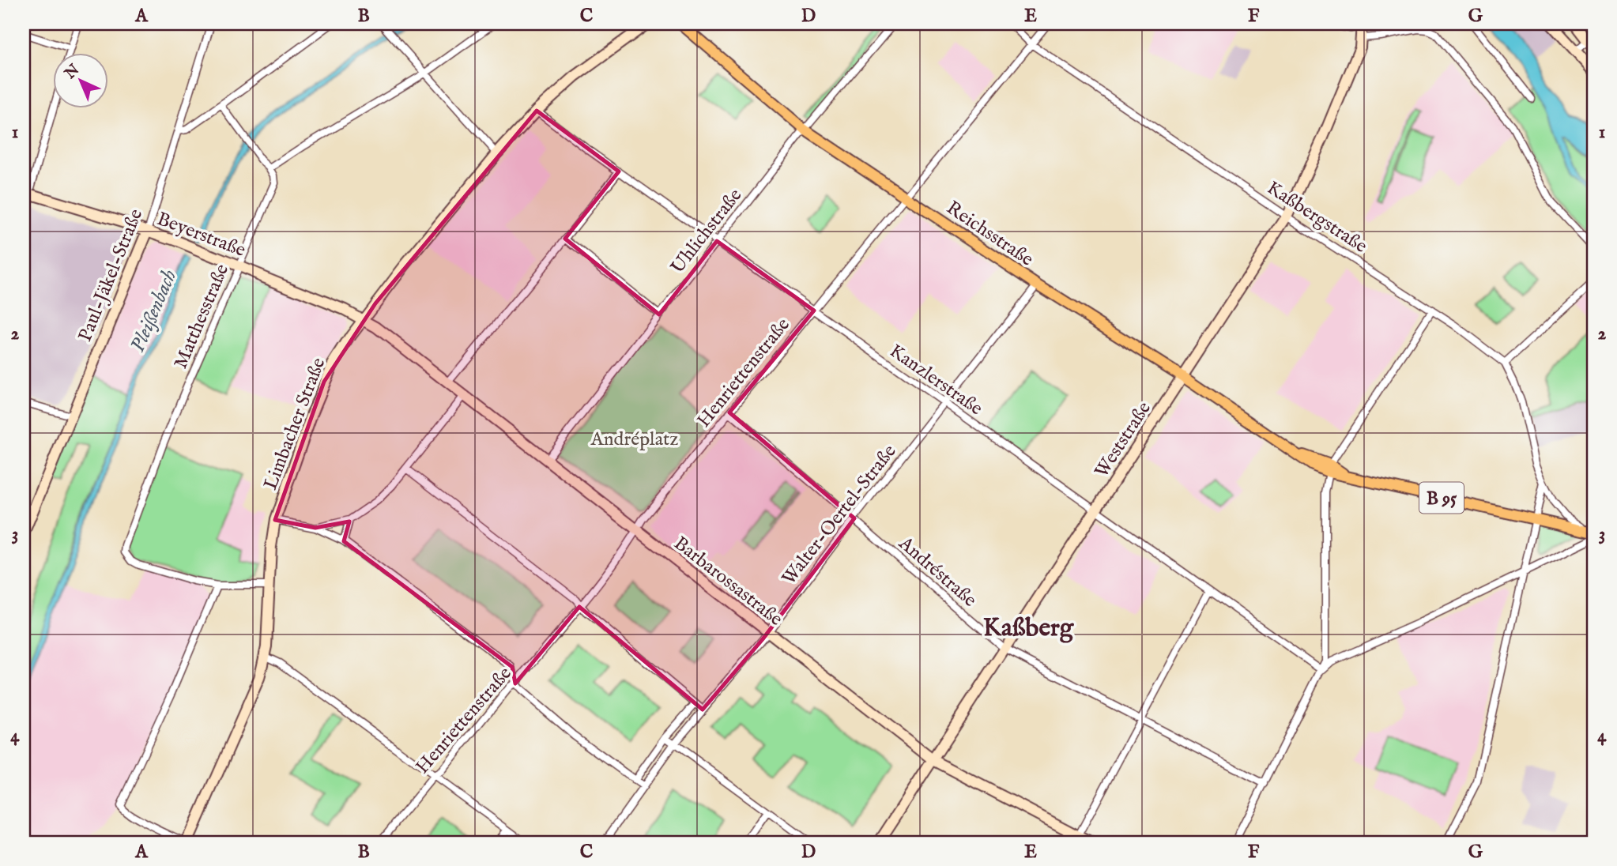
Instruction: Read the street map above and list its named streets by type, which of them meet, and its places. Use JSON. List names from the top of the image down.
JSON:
{
  "streets": {
    "main road": ["Reichsstraße", "B 95"],
    "street": [
      "Kaßbergstraße",
      "Uhlichstraße",
      "Beyerstraße",
      "Paul-Jäkel-Straße",
      "Matthesstraße",
      "Henriettenstraße",
      "Kanzlerstraße",
      "Limbacher Straße",
      "Weststraße",
      "Walter-Oertel-Straße",
      "Andréstraße",
      "Barbarossastraße"
    ]
  },
  "crossings": [
    ["Kaßbergstraße", "Reichsstraße"],
    ["Kaßbergstraße", "Henriettenstraße"],
    ["Kaßbergstraße", "Weststraße"],
    ["Uhlichstraße", "Reichsstraße"],
    ["Uhlichstraße", "Kanzlerstraße"],
    ["Uhlichstraße", "Barbarossastraße"],
    ["Reichsstraße", "Henriettenstraße"],
    ["Reichsstraße", "Weststraße"],
    ["Reichsstraße", "Walter-Oertel-Straße"],
    ["Beyerstraße", "Paul-Jäkel-Straße"],
    ["Beyerstraße", "Matthesstraße"],
    ["Beyerstraße", "Limbacher Straße"],
    ["Beyerstraße", "Barbarossastraße"],
    ["Matthesstraße", "Limbacher Straße"],
    ["Henriettenstraße", "Kanzlerstraße"],
    ["Henriettenstraße", "Andréstraße"],
    ["Henriettenstraße", "Barbarossastraße"],
    ["Kanzlerstraße", "Limbacher Straße"],
    ["Kanzlerstraße", "Weststraße"],
    ["Kanzlerstraße", "Walter-Oertel-Straße"],
    ["Limbacher Straße", "Barbarossastraße"],
    ["Weststraße", "Andréstraße"],
    ["Weststraße", "Barbarossastraße"],
    ["Walter-Oertel-Straße", "Andréstraße"],
    ["Walter-Oertel-Straße", "Barbarossastraße"]
  ],
  "districts": ["Kaßberg"],
  "water": ["Pleißenbach"],
  "parks": ["Andréplatz"],
  "north": "top left",
  "grid": {
    "columns": [
      "A",
      "B",
      "C",
      "D",
      "E",
      "F",
      "G"
    ],
    "rows": [
      "1",
      "2",
      "3",
      "4"
    ]
  }
}
